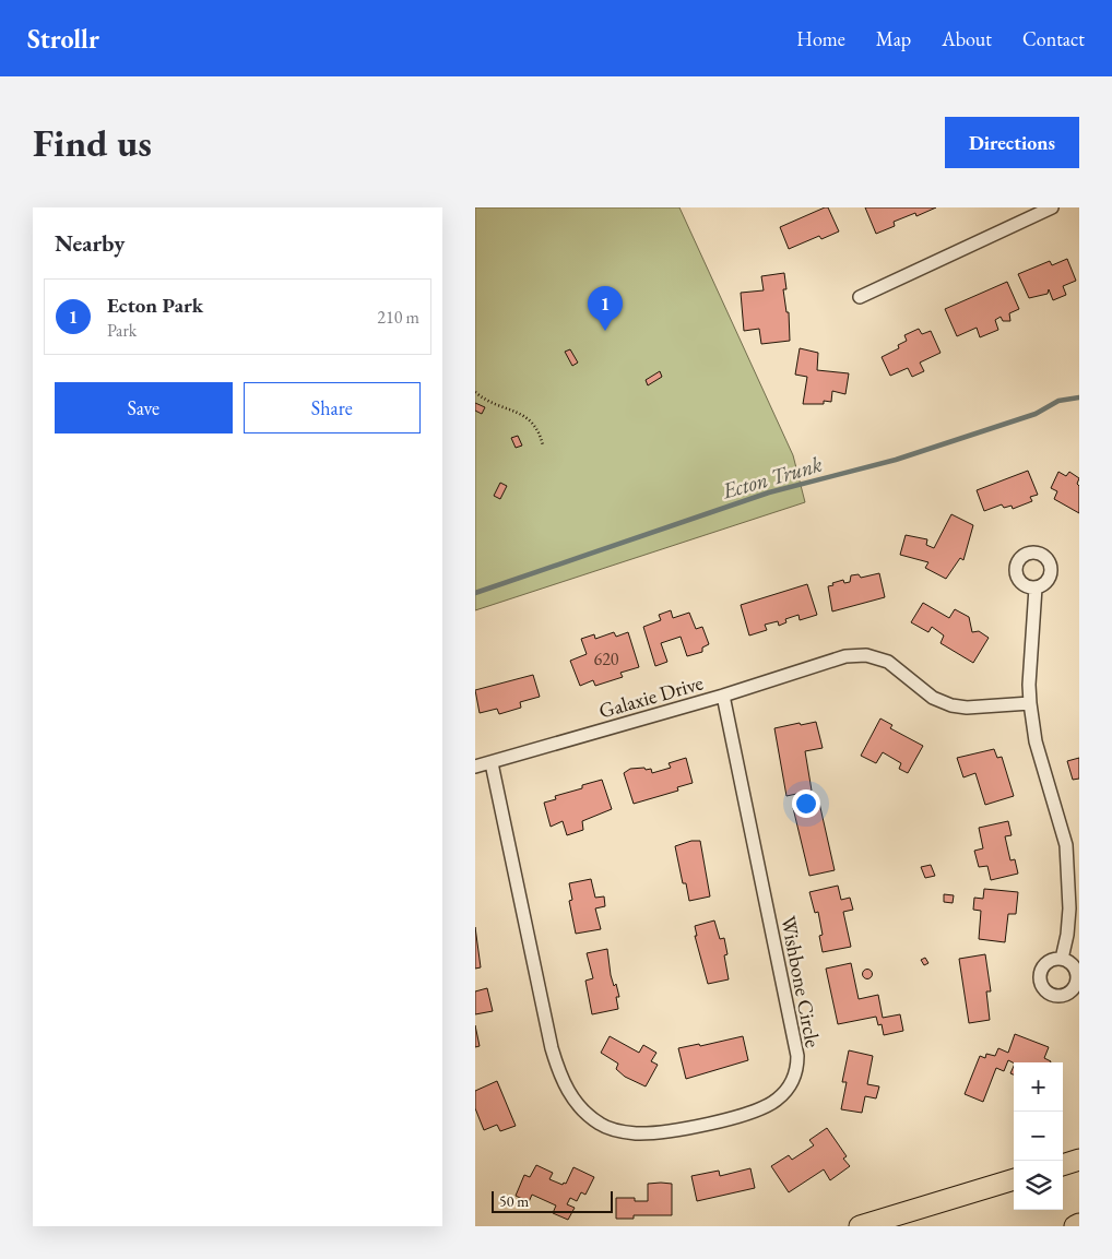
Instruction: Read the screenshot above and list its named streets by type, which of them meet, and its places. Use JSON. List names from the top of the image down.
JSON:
{
  "streets": {
    "street": ["Galaxie Drive", "Wishbone Circle"]
  },
  "crossings": [
    ["Galaxie Drive", "Wishbone Circle"]
  ],
  "water": ["Ecton Trunk"],
  "house_numbers": ["620"],
  "scale_bar": "50 m",
  "page": {
    "header": "Strollr",
    "nav": [
      "Home",
      "Map",
      "About",
      "Contact"
    ],
    "buttons": [
      "Directions",
      ["Save", "Share"]
    ],
    "title": "Find us",
    "heading": "Nearby",
    "list": [
      {
        "mark": "1",
        "name": "Ecton Park",
        "note": "Park",
        "value": "210 m"
      }
    ],
    "pins": "1",
    "map_buttons": ["+", "−"],
    "scale": "50 m"
  }
}
